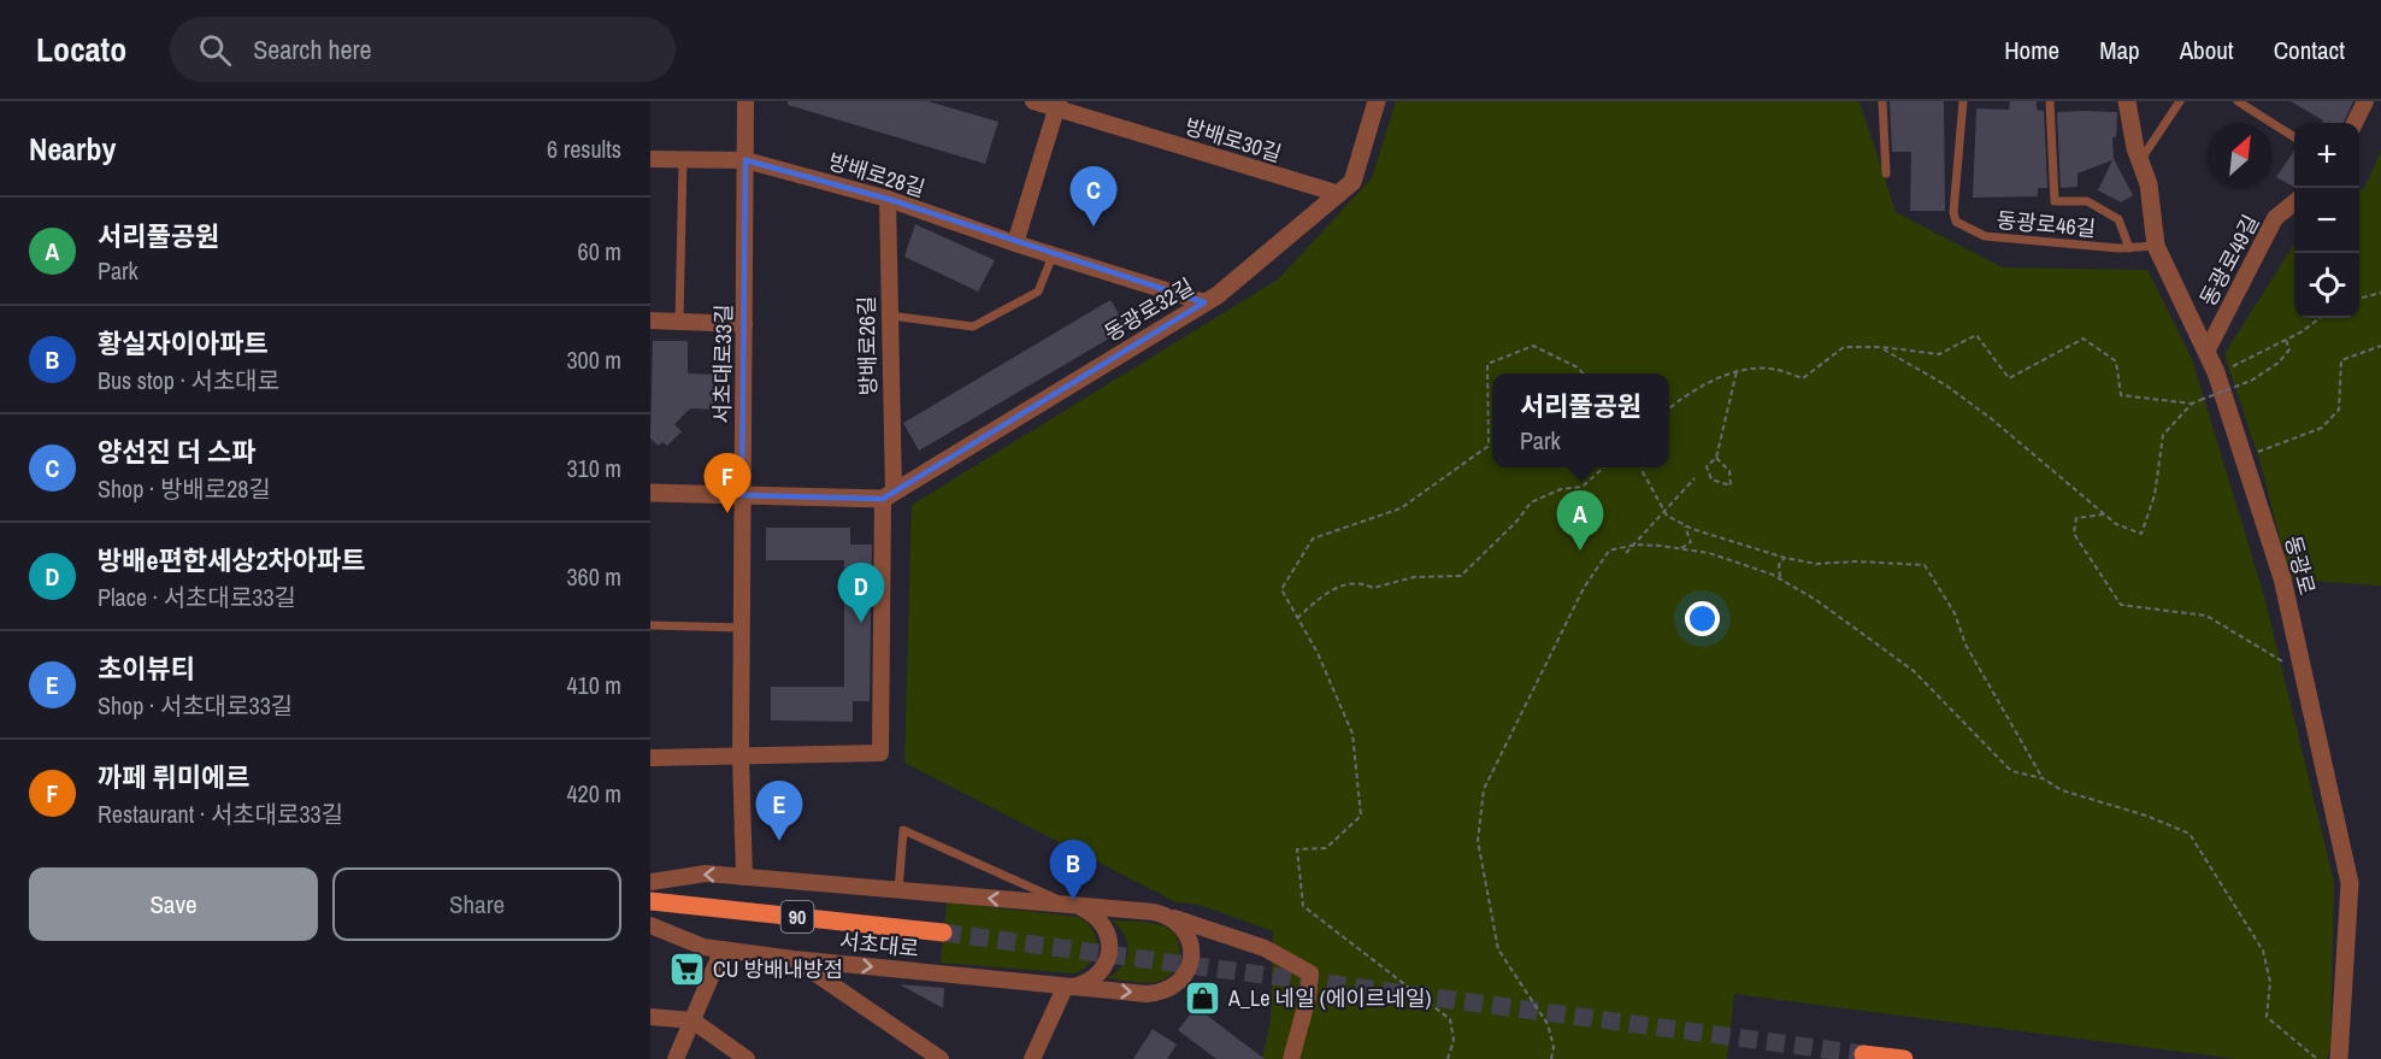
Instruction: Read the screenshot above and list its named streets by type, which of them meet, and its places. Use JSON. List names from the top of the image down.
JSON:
{
  "streets": {
    "main road": ["90", "서초대로"],
    "street": [
      "방배로30길",
      "방배로28길",
      "동광로49길",
      "동광로32길",
      "방배로26길",
      "서초대로33길",
      "동광로"
    ],
    "lane": ["동광로46길"]
  },
  "crossings": [
    ["방배로30길", "동광로32길"],
    ["방배로28길", "동광로32길"],
    ["방배로28길", "방배로26길"],
    ["방배로28길", "서초대로33길"],
    ["동광로46길", "동광로"],
    ["동광로49길", "동광로"],
    ["동광로32길", "방배로26길"],
    ["서초대로33길", "서초대로"]
  ],
  "places": {
    "supermarket": ["CU 방배내방점"],
    "shop": ["A_Le 네일 (에이르네일)"]
  },
  "north": "top right",
  "page": {
    "header": "Locato",
    "search": "Search here",
    "nav": [
      "Home",
      "Map",
      "About",
      "Contact"
    ],
    "heading": ["Nearby", "6 results"],
    "map_buttons": ["+", "−"],
    "pins": [
      "C",
      "F",
      "A",
      "D",
      "E",
      "B"
    ],
    "list": [
      {
        "mark": "A",
        "name": "서리풀공원",
        "note": "Park",
        "value": "60 m"
      },
      {
        "mark": "B",
        "name": "황실자이아파트",
        "note": "Bus stop · 서초대로",
        "value": "300 m"
      },
      {
        "mark": "C",
        "name": "양선진 더 스파",
        "note": "Shop · 방배로28길",
        "value": "310 m"
      },
      {
        "mark": "D",
        "name": "방배e편한세상2차아파트",
        "note": "Place · 서초대로33길",
        "value": "360 m"
      },
      {
        "mark": "E",
        "name": "초이뷰티",
        "note": "Shop · 서초대로33길",
        "value": "410 m"
      },
      {
        "mark": "F",
        "name": "까페 뤼미에르",
        "note": "Restaurant · 서초대로33길",
        "value": "420 m"
      }
    ],
    "popup": ["서리풀공원", "Park"],
    "buttons": ["Save", "Share"]
  }
}
